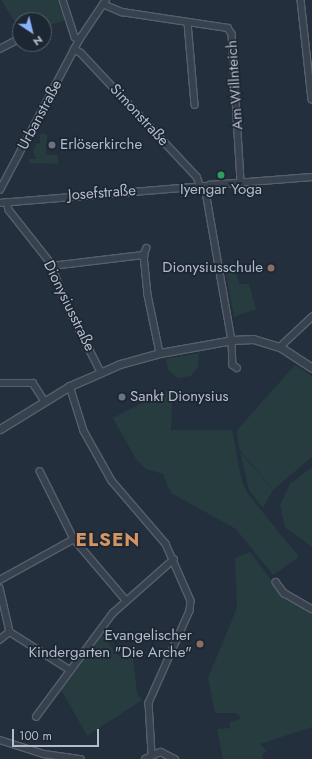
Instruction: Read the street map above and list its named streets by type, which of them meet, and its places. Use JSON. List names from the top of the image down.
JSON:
{
  "streets": {
    "street": [
      "Am Willnteich",
      "Urbanstraße",
      "Simonstraße",
      "Josefstraße",
      "Dionysiusstraße"
    ]
  },
  "crossings": [
    ["Am Willnteich", "Urbanstraße"],
    ["Am Willnteich", "Josefstraße"],
    ["Urbanstraße", "Simonstraße"],
    ["Simonstraße", "Josefstraße"],
    ["Josefstraße", "Dionysiusstraße"]
  ],
  "districts": ["ELSEN"],
  "places": [
    "Erlöserkirche",
    "Iyengar Yoga",
    "Dionysiusschule",
    "Sankt Dionysius",
    "Evangelischer Kindergarten \"Die Arche\""
  ],
  "scale_bar": "100 m",
  "north": "bottom right"
}
